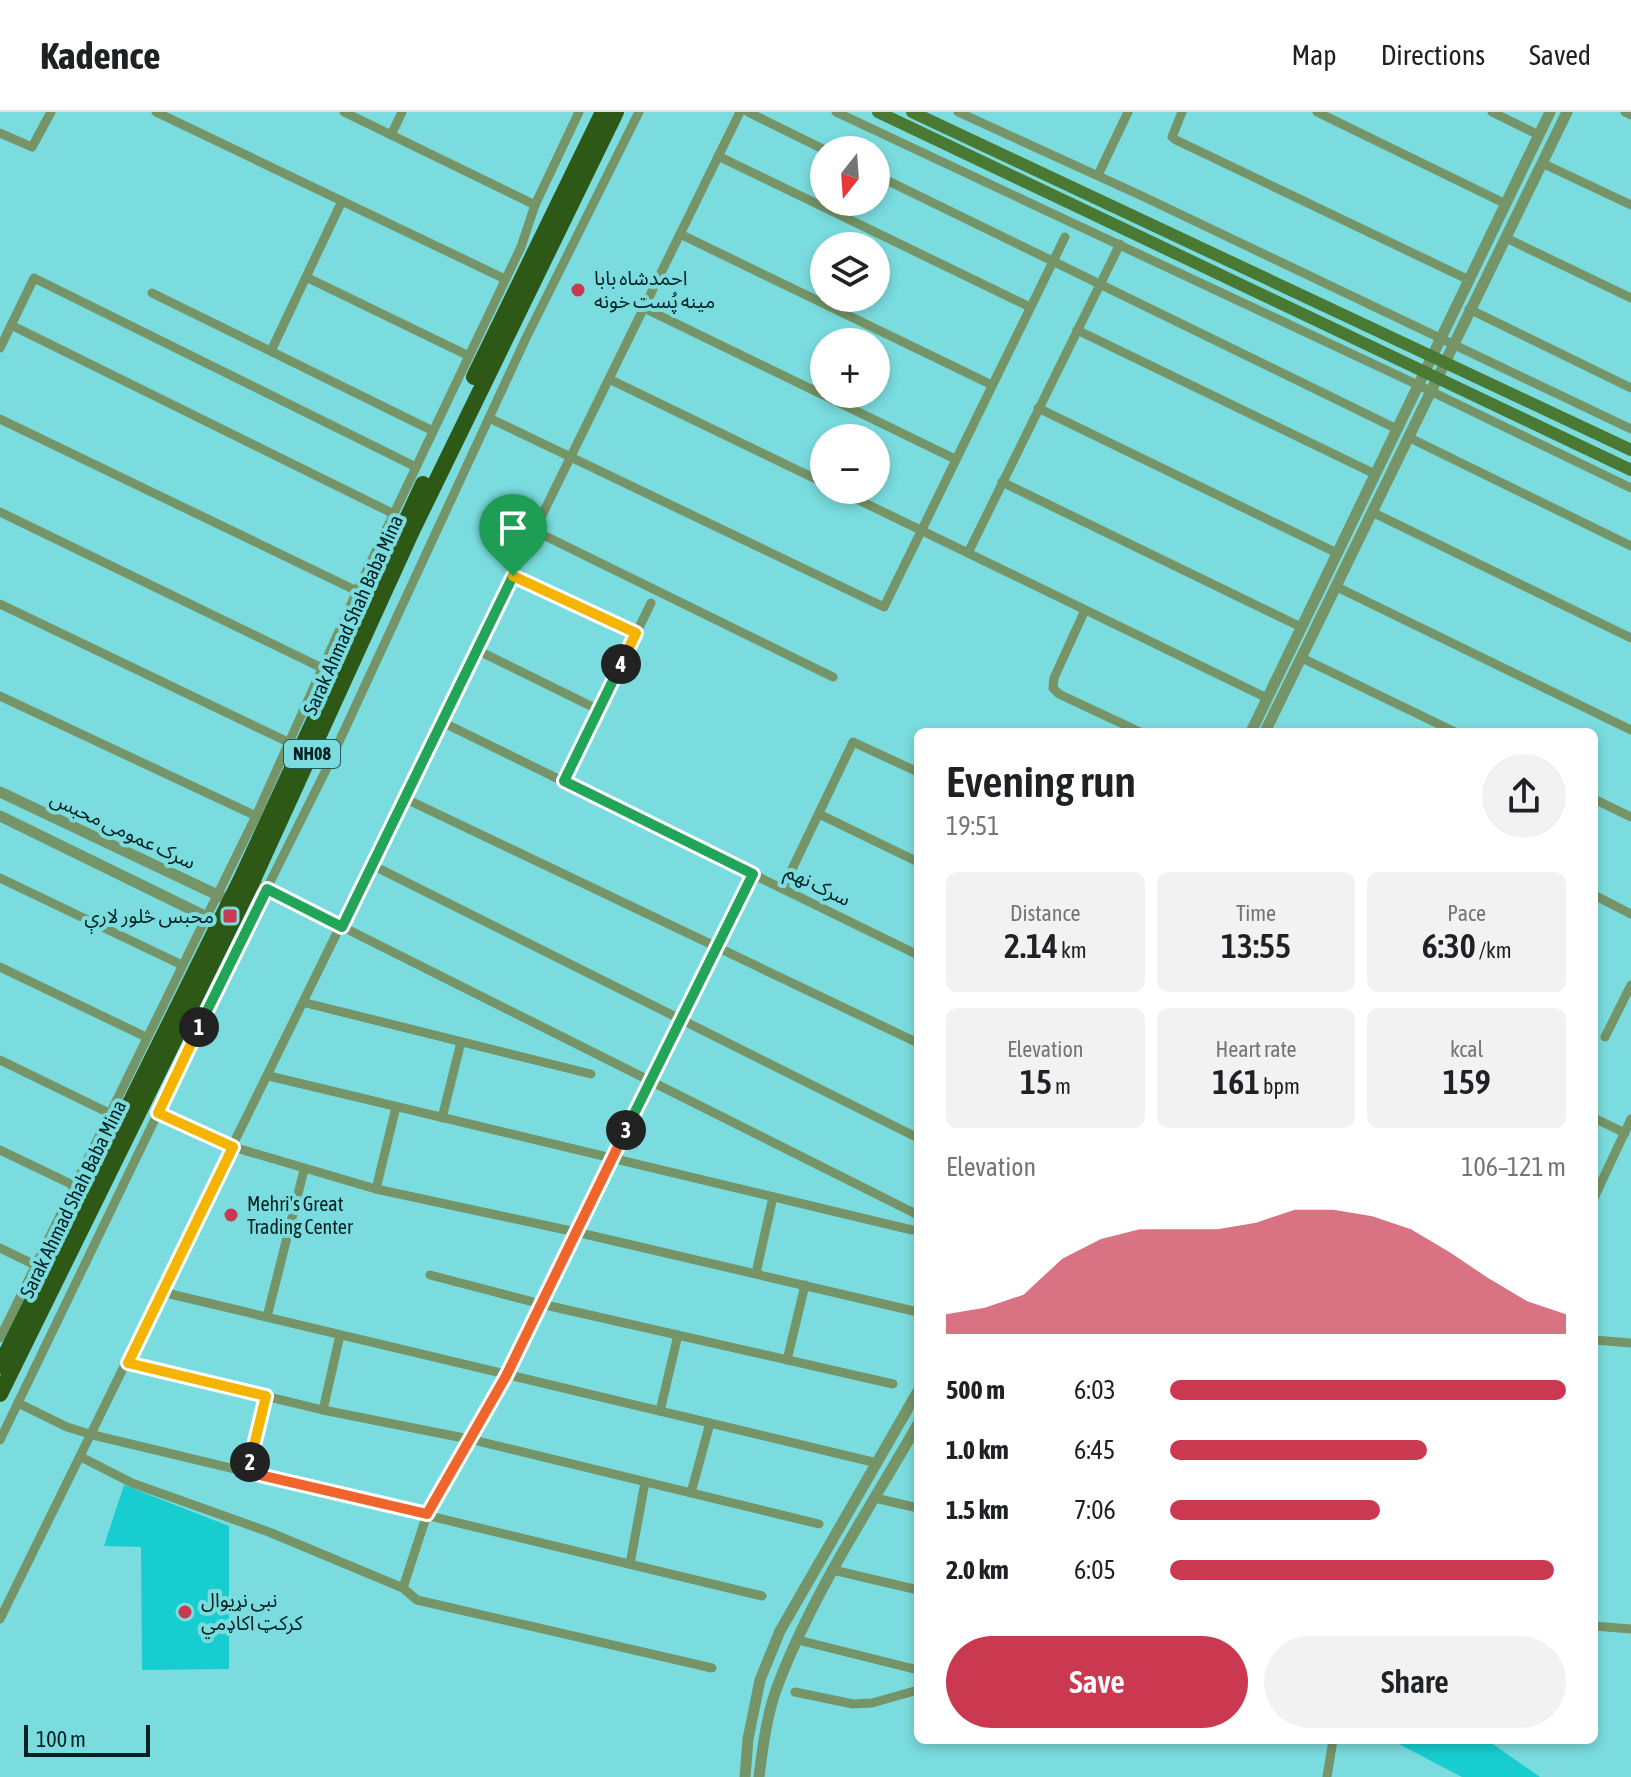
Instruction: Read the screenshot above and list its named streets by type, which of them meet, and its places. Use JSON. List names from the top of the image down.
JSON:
{
  "streets": {
    "highway": ["Sarak Ahmad Shah Baba Mina", "NH08"],
    "street": ["سرک عمومی محبس", "سرک نهم"]
  },
  "crossings": [
    ["Sarak Ahmad Shah Baba Mina", "NH08"],
    ["NH08", "سرک عمومی محبس"]
  ],
  "places": {
    "other": ["احمدشاه بابا مینه پُست خونه", "Mehri's Great Trading Center", "نبی نړیوال کرکټ اکاډمي"],
    "transit": ["محبس څلور لارې"]
  },
  "scale_bar": "100 m",
  "north": "bottom",
  "page": {
    "header": "Kadence",
    "nav": ["Map", "Directions", "Saved"],
    "map_buttons": ["+", "−"],
    "pins": [
      "4",
      "1",
      "3",
      "2"
    ],
    "heading": ["Evening run", "19:51"],
    "stats": [
      ["Distance", "2.14 km"],
      ["Time", "13:55"],
      ["Pace", "6:30 /km"],
      ["Elevation", "15 m"],
      ["Heart rate", "161 bpm"],
      ["kcal", "159"]
    ],
    "chart": ["Elevation", "106–121 m"],
    "list": [
      {
        "name": "500 m",
        "note": "6:03"
      },
      {
        "name": "1.0 km",
        "note": "6:45"
      },
      {
        "name": "1.5 km",
        "note": "7:06"
      },
      {
        "name": "2.0 km",
        "note": "6:05"
      }
    ],
    "buttons": ["Save", "Share"],
    "scale": "100 m"
  }
}
